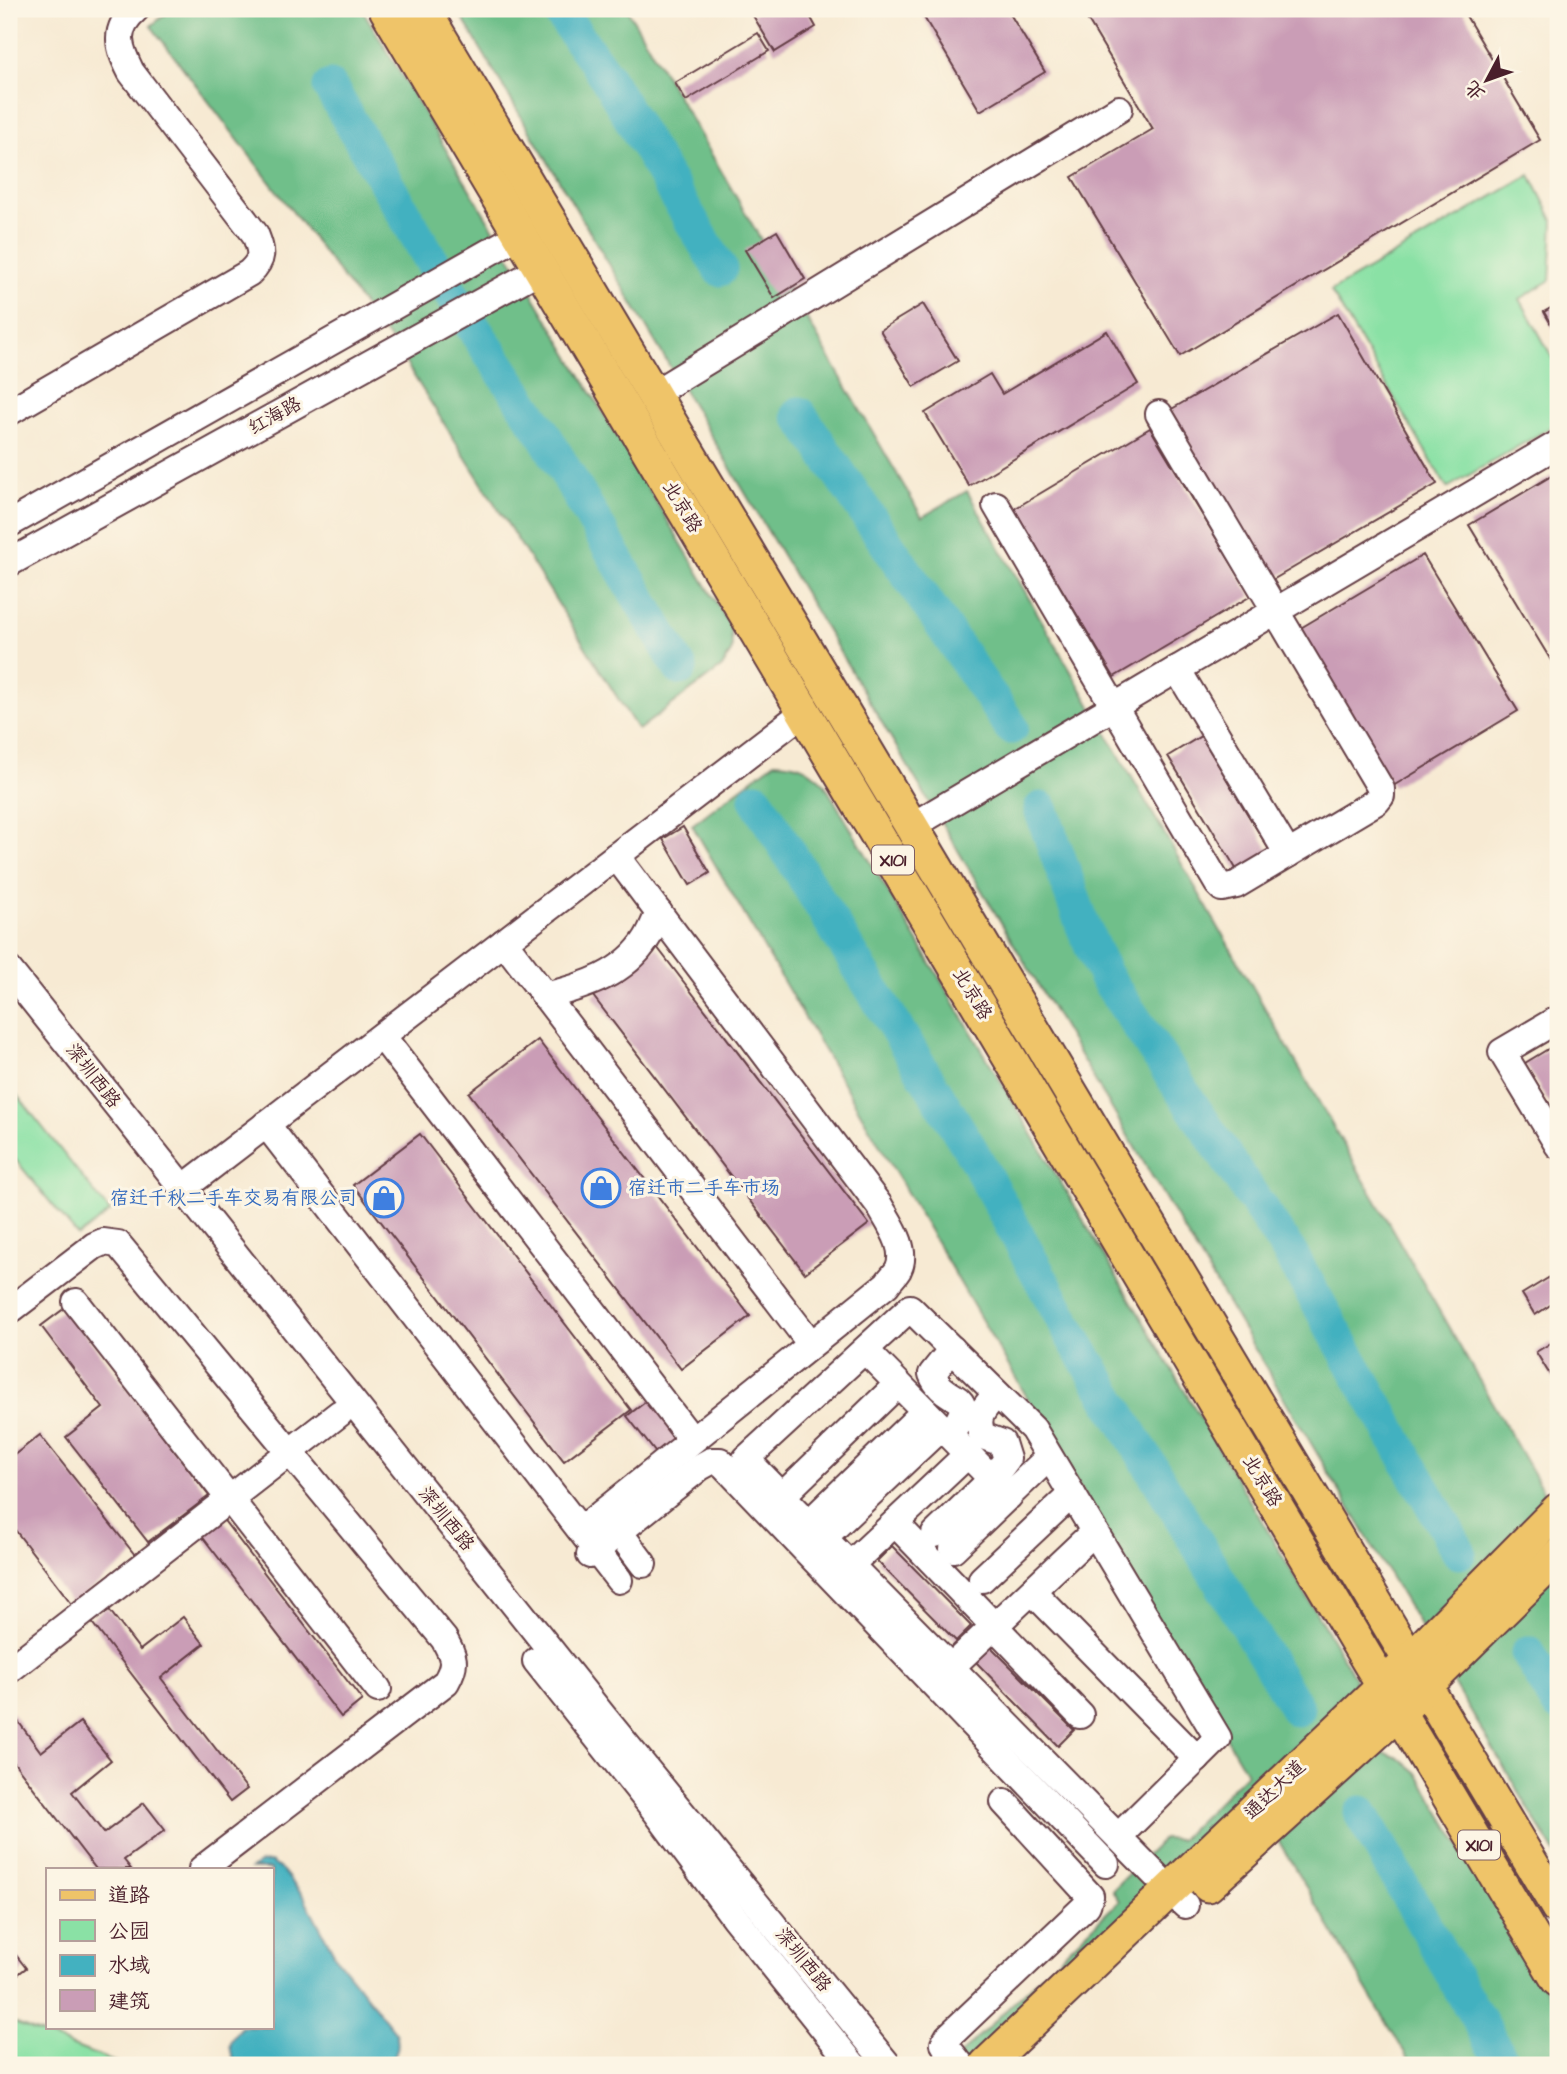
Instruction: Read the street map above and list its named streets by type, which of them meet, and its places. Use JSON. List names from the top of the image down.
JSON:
{
  "streets": {
    "main road": ["北京路", "X101", "通达大道"],
    "street": ["红海路", "深圳西路"]
  },
  "crossings": [
    ["红海路", "北京路"],
    ["北京路", "通达大道"]
  ],
  "places": {
    "shop": ["宿迁市二手车市场", "宿迁千秋二手车交易有限公司"]
  },
  "legend": [
    "道路",
    "公园",
    "水域",
    "建筑"
  ],
  "north": "bottom left"
}
